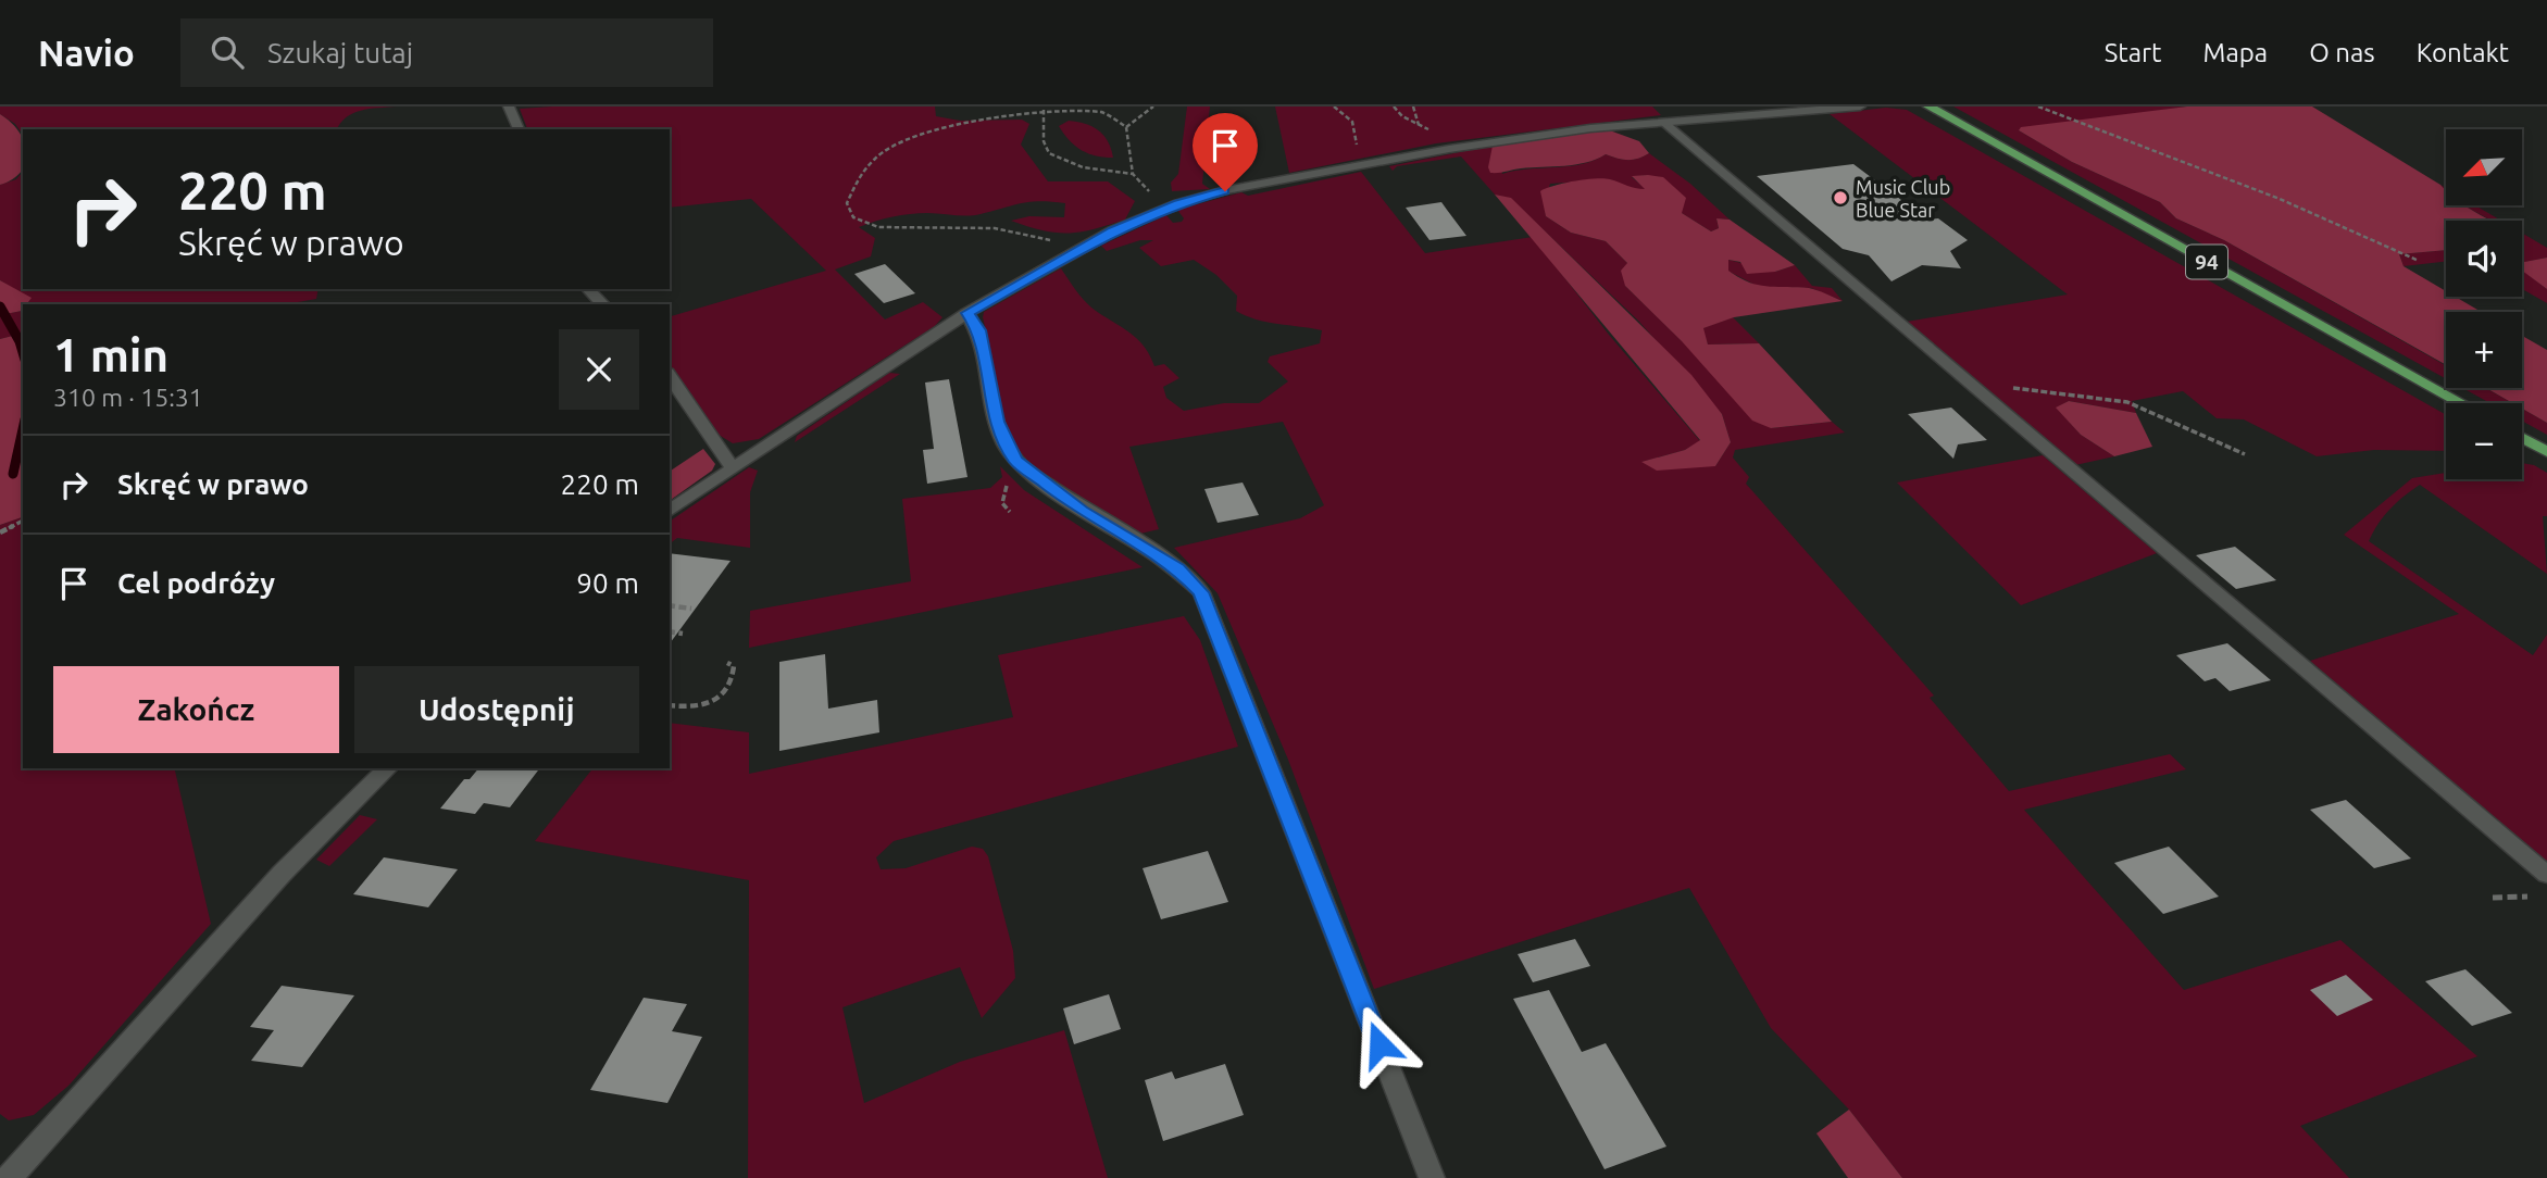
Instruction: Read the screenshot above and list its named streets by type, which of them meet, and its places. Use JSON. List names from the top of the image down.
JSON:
{
  "streets": {
    "main road": ["94"]
  },
  "places": ["Music Club Blue Star"],
  "north": "bottom left",
  "page": {
    "header": "Navio",
    "search": "Szukaj tutaj",
    "nav": [
      "Start",
      "Mapa",
      "O nas",
      "Kontakt"
    ],
    "map_buttons": ["+", "−"],
    "turn": ["220 m", "Skręć w prawo"],
    "heading": ["1 min", "310 m · 15:31"],
    "list": [
      {
        "name": "Skręć w prawo",
        "value": "220 m"
      },
      {
        "name": "Cel podróży",
        "value": "90 m"
      }
    ],
    "buttons": ["Zakończ", "Udostępnij"]
  }
}
